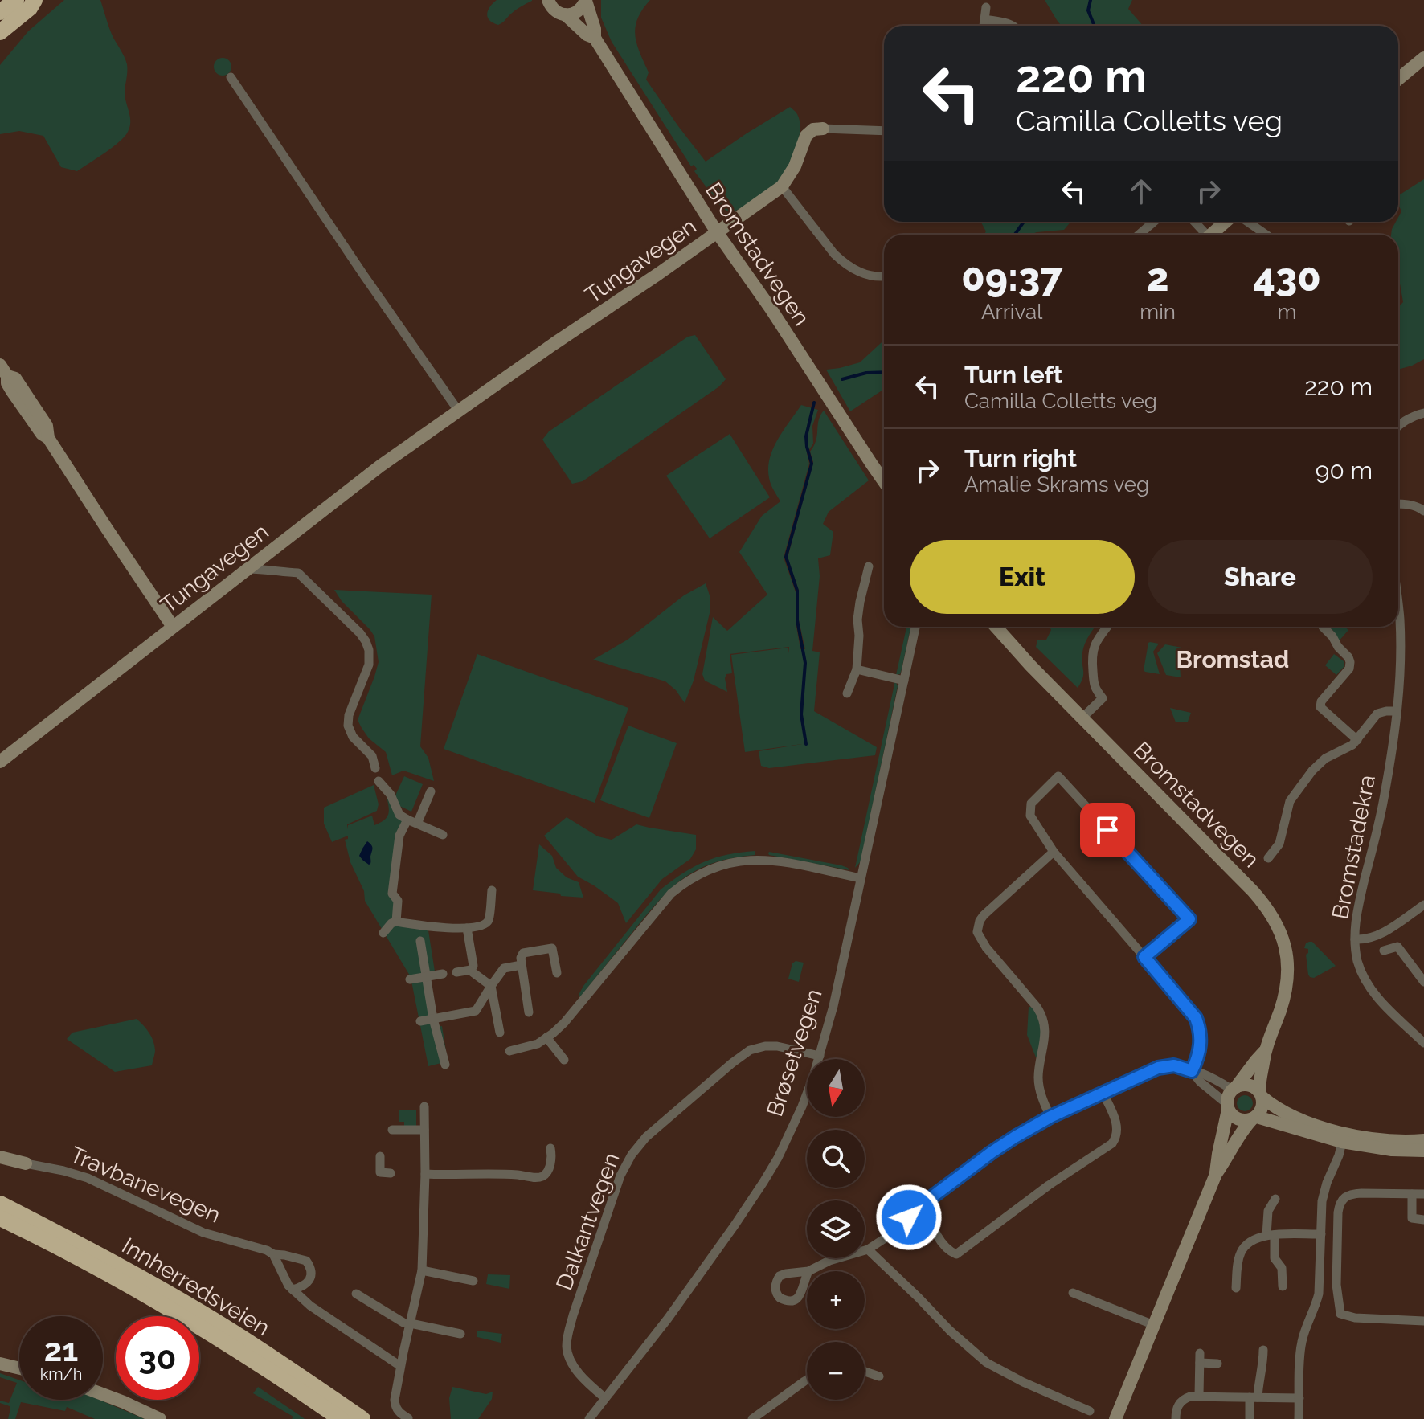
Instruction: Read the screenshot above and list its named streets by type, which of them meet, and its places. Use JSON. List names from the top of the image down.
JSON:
{
  "streets": {
    "highway": ["Innherredsveien"],
    "street": [
      "Bromstadvegen",
      "Tungavegen",
      "Bromstadekra",
      "Brøsetvegen",
      "Travbanevegen",
      "Dalkantvegen"
    ]
  },
  "crossings": [
    ["Bromstadvegen", "Tungavegen"],
    ["Brøsetvegen", "Dalkantvegen"]
  ],
  "districts": ["Bromstad"],
  "north": "bottom",
  "page": {
    "turn": ["220 m", "Camilla Colletts veg"],
    "eta": [
      "09:37",
      "Arrival",
      "2",
      "min",
      "430",
      "m"
    ],
    "list": [
      {
        "name": "Turn left",
        "note": "Camilla Colletts veg",
        "value": "220 m"
      },
      {
        "name": "Turn right",
        "note": "Amalie Skrams veg",
        "value": "90 m"
      }
    ],
    "buttons": ["Exit", "Share"],
    "map_buttons": ["+", "−"],
    "speed": "21 km/h",
    "limit": "30"
  }
}
